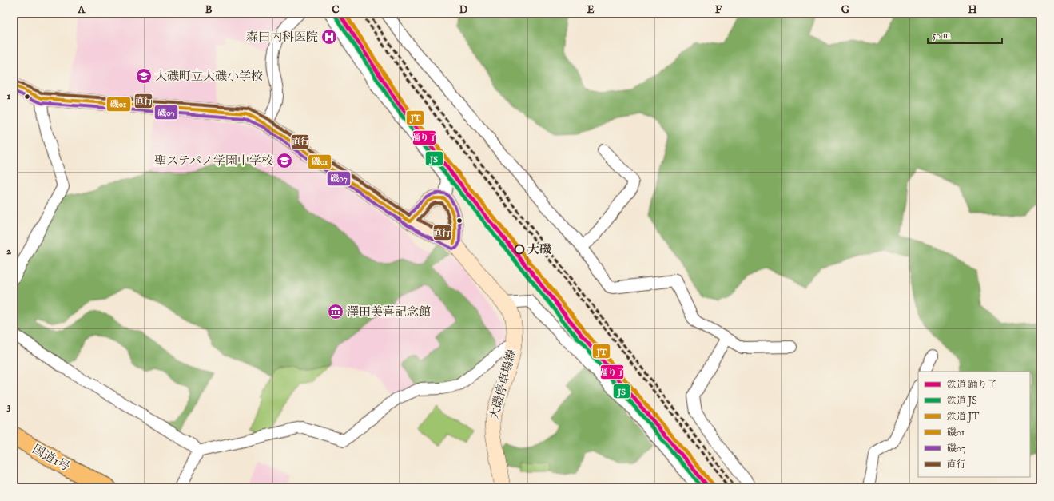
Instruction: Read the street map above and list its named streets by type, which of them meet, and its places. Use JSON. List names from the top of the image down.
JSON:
{
  "streets": {
    "highway": ["国道1号"],
    "street": ["大磯停車場線"]
  },
  "places": {
    "hospital": ["森田内科医院"],
    "school or university": ["大磯町立大磯小学校", "聖ステパノ学園中学校"],
    "other": ["大磯"],
    "museum": ["澤田美喜記念館"]
  },
  "lines": [
    "rail line 踊り子",
    "rail line JT",
    "rail line JS",
    "transit line 直行",
    "transit line 磯01",
    "transit line 磯07"
  ],
  "legend": [
    "鉄道 踊り子",
    "鉄道 JS",
    "鉄道 JT",
    "磯01",
    "磯07",
    "直行"
  ],
  "scale_bar": "50 m",
  "grid": {
    "columns": [
      "A",
      "B",
      "C",
      "D",
      "E",
      "F",
      "G",
      "H"
    ],
    "rows": ["1", "2", "3"]
  }
}
